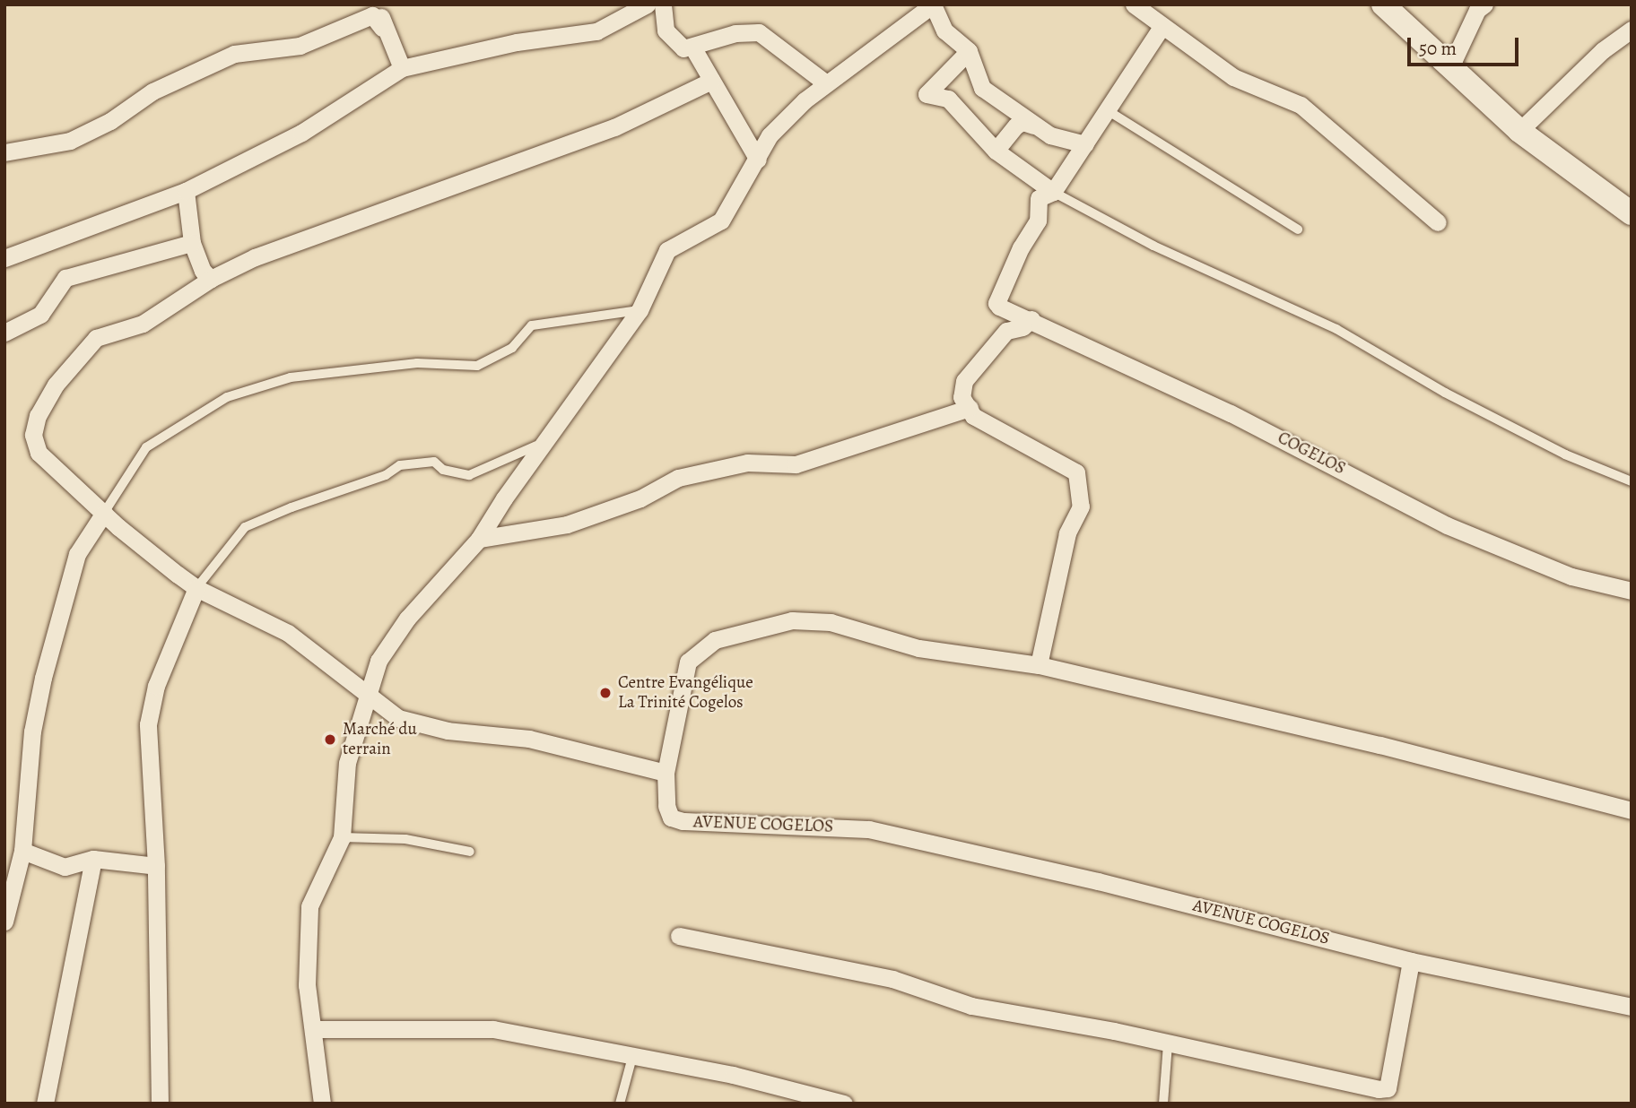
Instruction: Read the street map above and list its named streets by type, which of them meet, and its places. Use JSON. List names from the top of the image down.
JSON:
{
  "streets": {
    "street": ["COGELOS", "AVENUE COGELOS"]
  },
  "places": ["Centre Evangélique La Trinité Cogelos", "Marché du terrain"],
  "scale_bar": "50 m"
}
